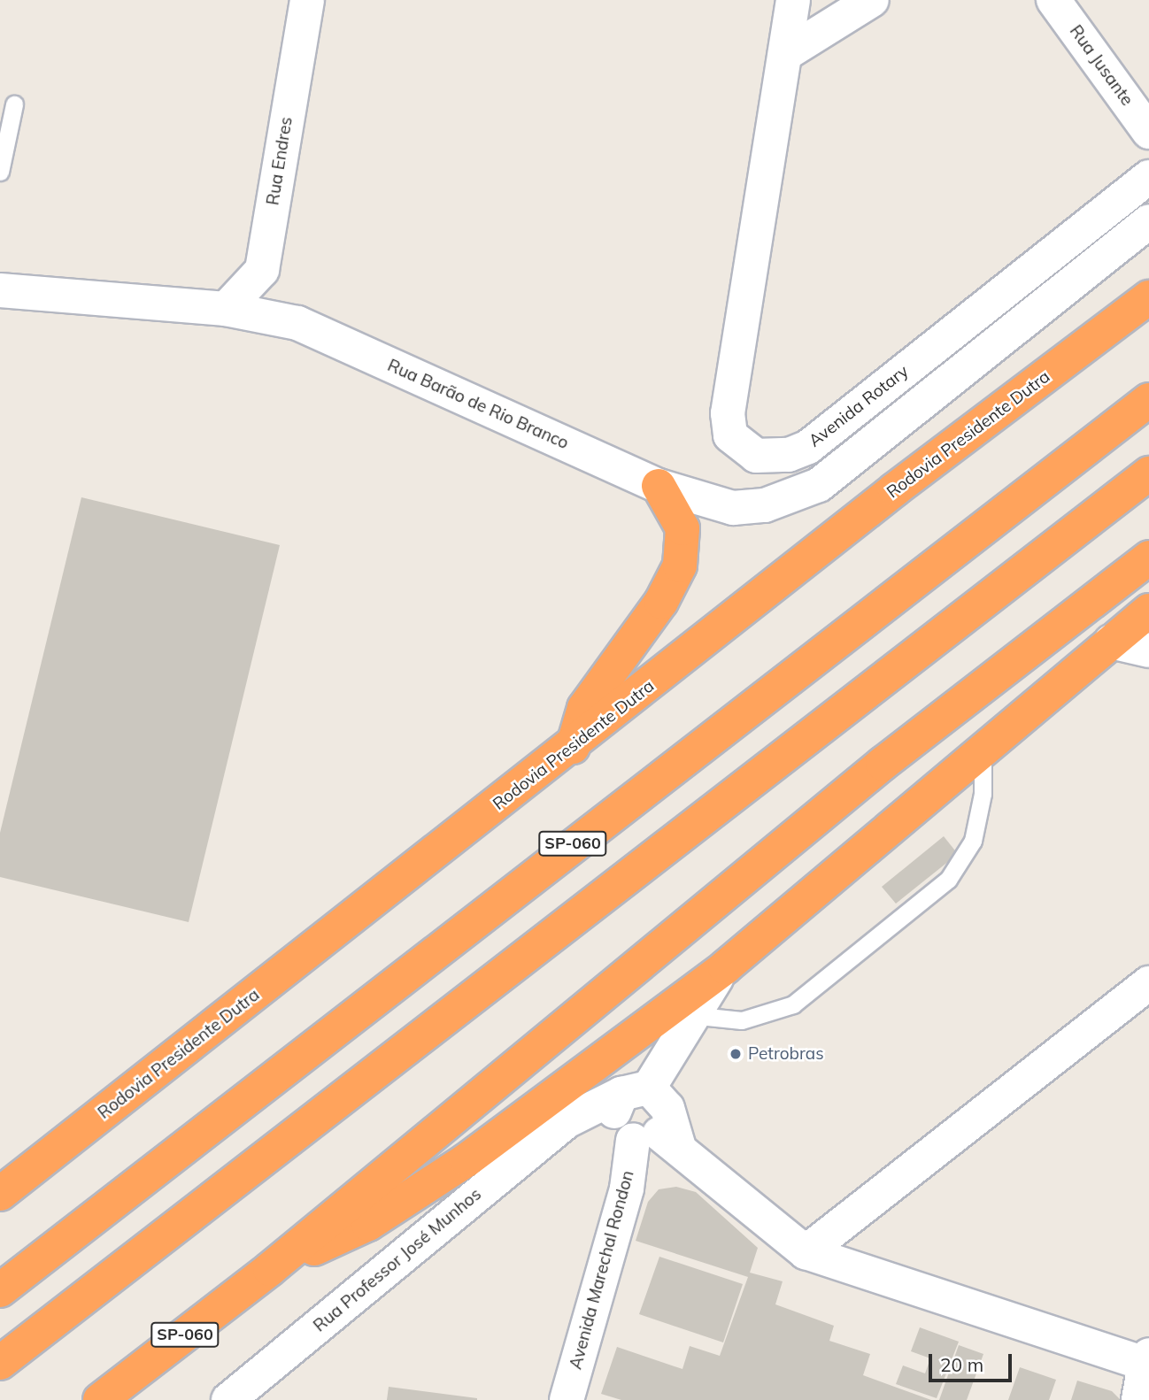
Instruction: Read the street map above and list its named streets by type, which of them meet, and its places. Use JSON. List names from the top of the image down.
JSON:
{
  "streets": {
    "highway": ["Rodovia Presidente Dutra", "SP-060"],
    "street": [
      "Rua Jusante",
      "Rua Endres",
      "Rua Barão de Rio Branco",
      "Avenida Rotary",
      "Rua Professor José Munhos",
      "Avenida Marechal Rondon"
    ]
  },
  "crossings": [
    ["Rua Professor José Munhos", "Avenida Marechal Rondon"]
  ],
  "places": ["Petrobras"],
  "scale_bar": "20 m"
}
